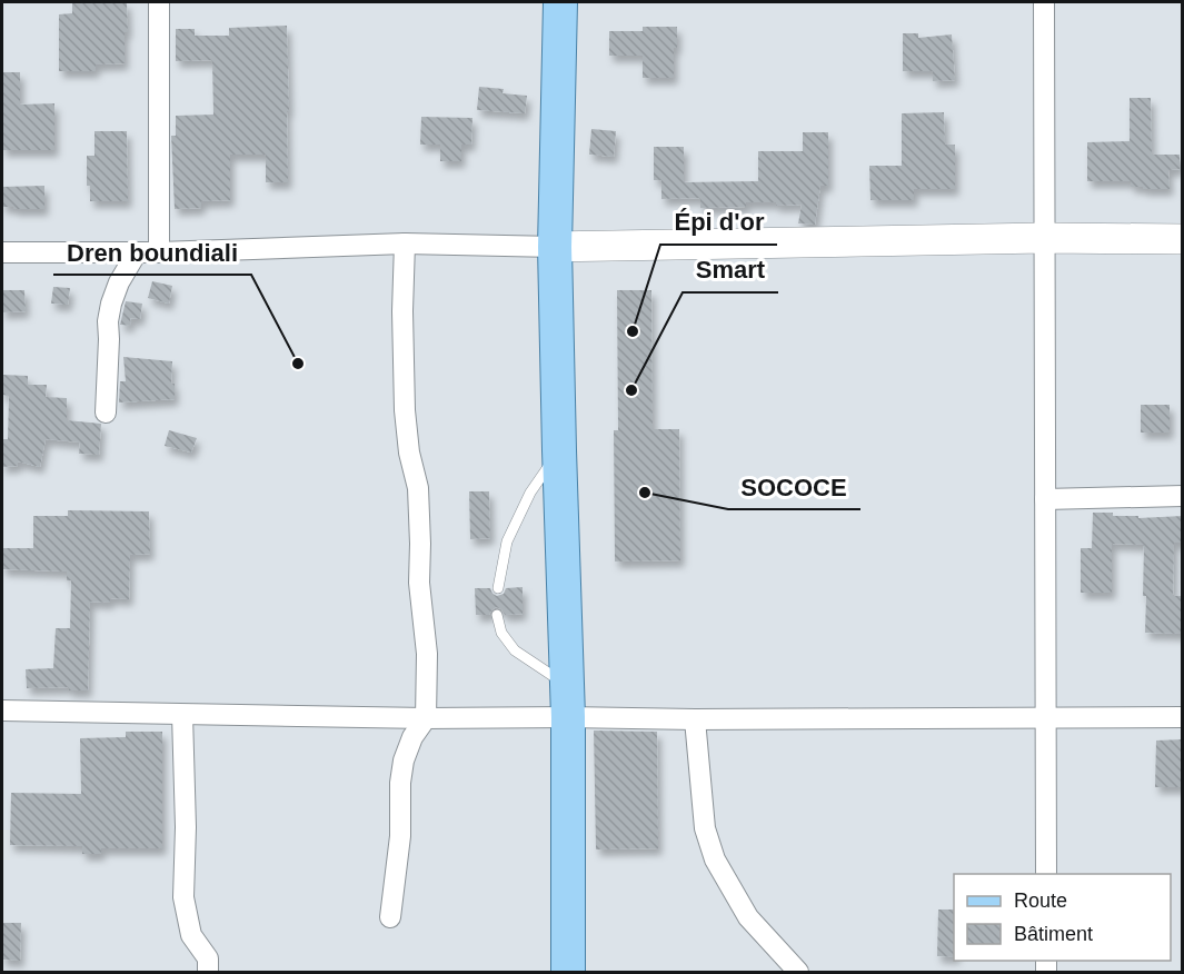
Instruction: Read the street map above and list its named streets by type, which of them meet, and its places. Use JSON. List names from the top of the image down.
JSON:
{
  "places": [
    "Épi d'or",
    "Dren boundiali",
    "Smart",
    "SOCOCE"
  ],
  "legend": ["Route", "Bâtiment"]
}
